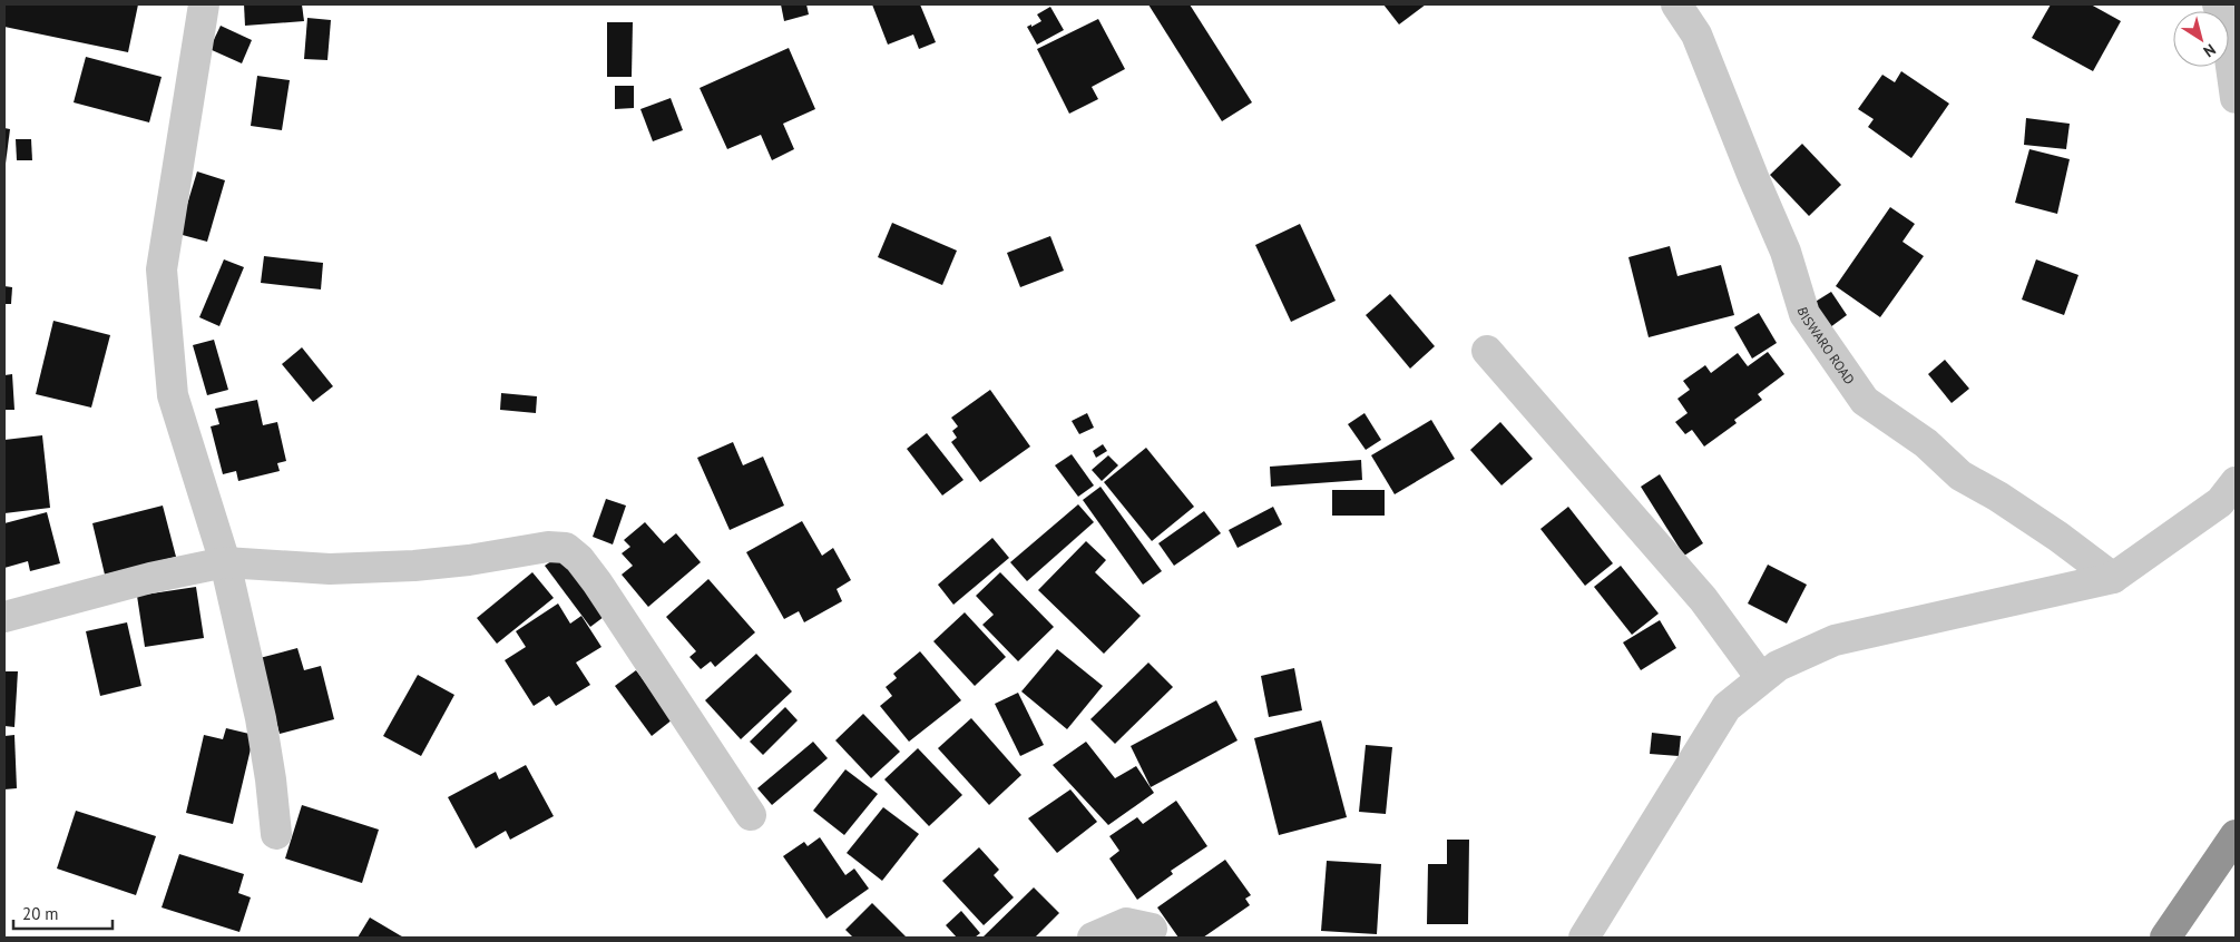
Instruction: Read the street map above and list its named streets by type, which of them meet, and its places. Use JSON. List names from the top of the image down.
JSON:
{
  "streets": {
    "street": ["BISWARO ROAD"]
  },
  "scale_bar": "20 m",
  "north": "bottom right"
}
